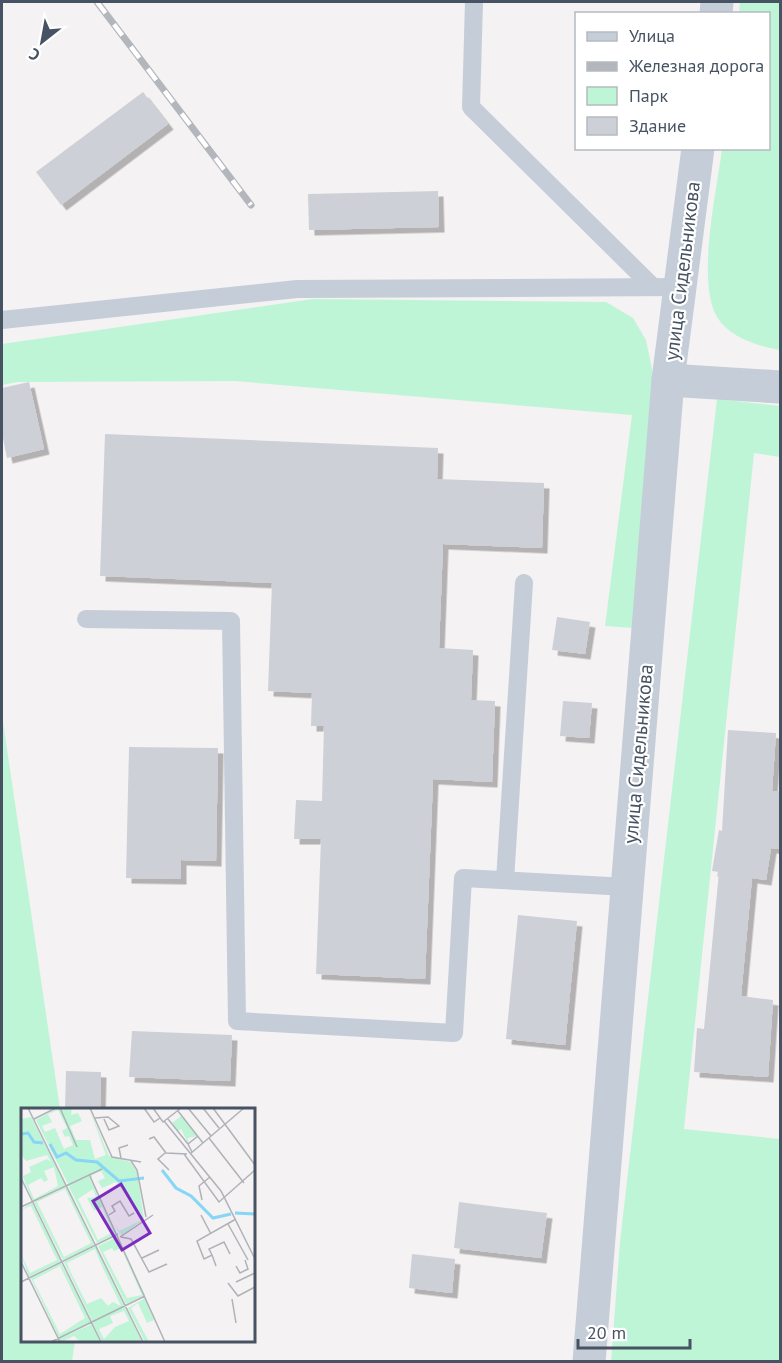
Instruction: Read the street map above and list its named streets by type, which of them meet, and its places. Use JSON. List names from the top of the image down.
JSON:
{
  "streets": {
    "street": ["улица Сидельникова"]
  },
  "legend": [
    "Улица",
    "Железная дорога",
    "Парк",
    "Здание"
  ],
  "scale_bar": "20 m",
  "north": "bottom left"
}
